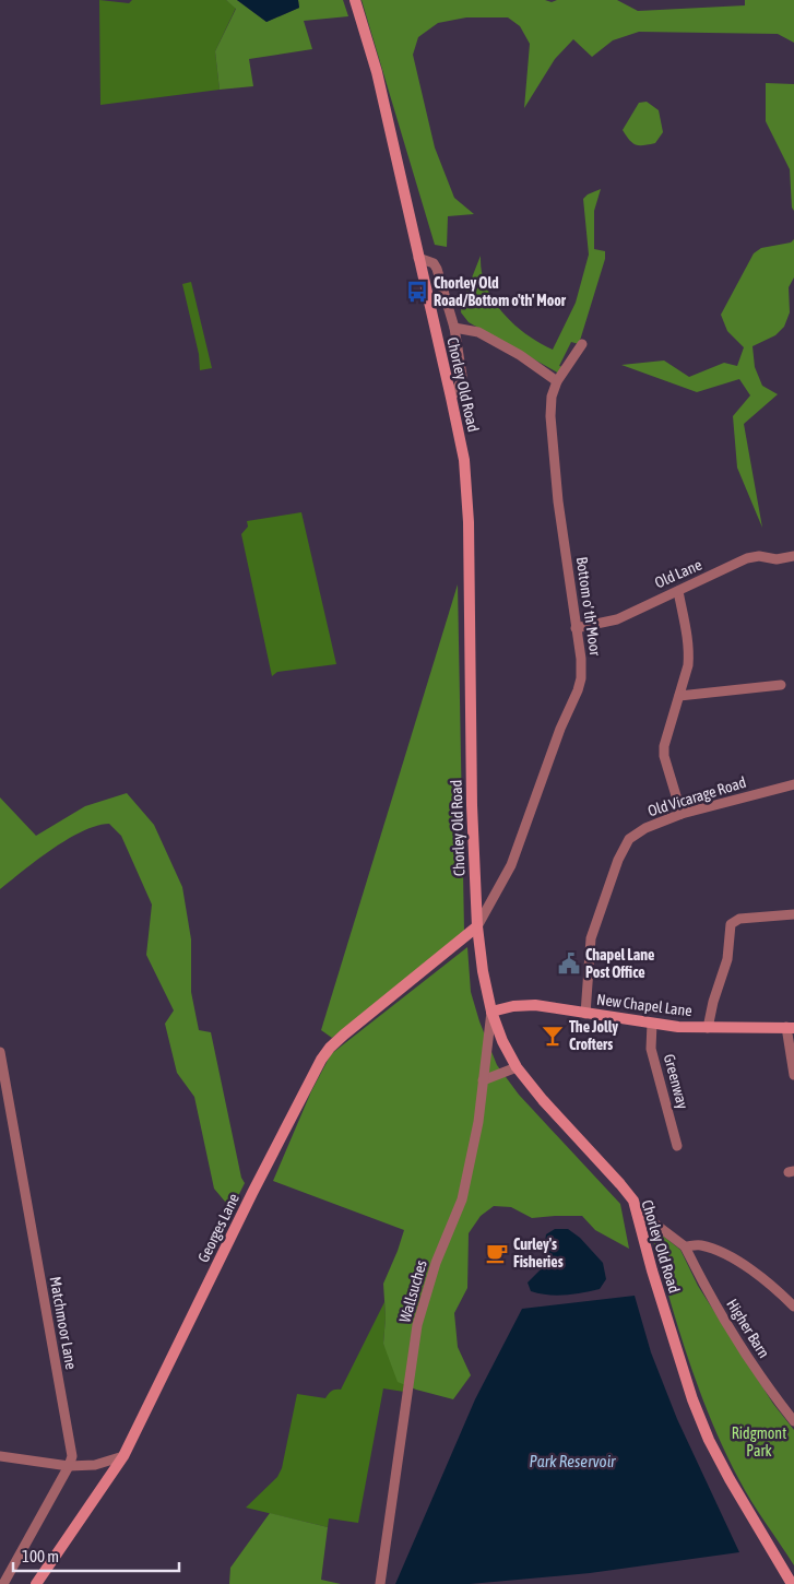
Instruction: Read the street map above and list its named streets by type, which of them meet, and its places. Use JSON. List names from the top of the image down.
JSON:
{
  "streets": {
    "main road": ["Chorley Old Road", "New Chapel Lane", "Georges Lane"],
    "street": [
      "Old Lane",
      "Bottom o' th' Moor",
      "Old Vicarage Road",
      "Greenway",
      "Wallsuches",
      "Matchmoor Lane",
      "Higher Barn"
    ]
  },
  "crossings": [
    ["Chorley Old Road", "Bottom o' th' Moor"],
    ["Chorley Old Road", "New Chapel Lane"],
    ["Chorley Old Road", "Georges Lane"],
    ["Chorley Old Road", "Wallsuches"],
    ["Old Lane", "Bottom o' th' Moor"],
    ["Bottom o' th' Moor", "Georges Lane"],
    ["Old Vicarage Road", "New Chapel Lane"],
    ["New Chapel Lane", "Greenway"],
    ["New Chapel Lane", "Wallsuches"]
  ],
  "water": ["Park Reservoir"],
  "parks": ["Ridgmont Park"],
  "places": {
    "bus stop": ["Chorley Old Road/Bottom o'th' Moor"],
    "public building": ["Chapel Lane Post Office"],
    "bar": ["The Jolly Crofters"],
    "cafe": ["Curley's Fisheries"]
  },
  "scale_bar": "100 m"
}
